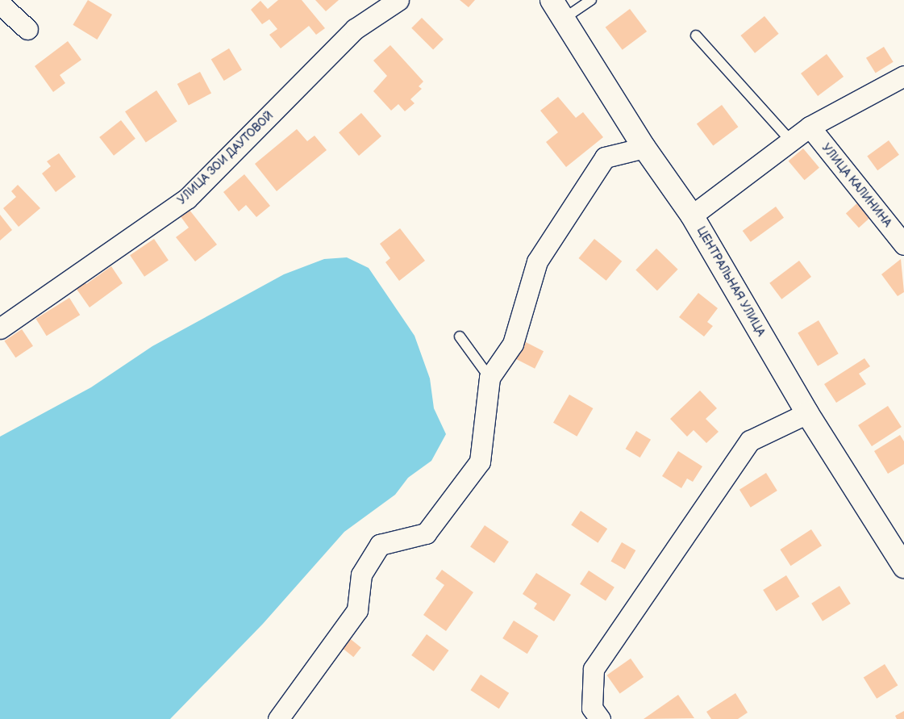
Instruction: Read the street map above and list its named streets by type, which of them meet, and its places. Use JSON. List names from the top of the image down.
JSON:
{
  "streets": {
    "street": ["УЛИЦА ЗОИ ДАУТОВОЙ", "УЛИЦА КАЛИНИНА", "ЦЕНТРАЛЬНАЯ УЛИЦА"]
  }
}
